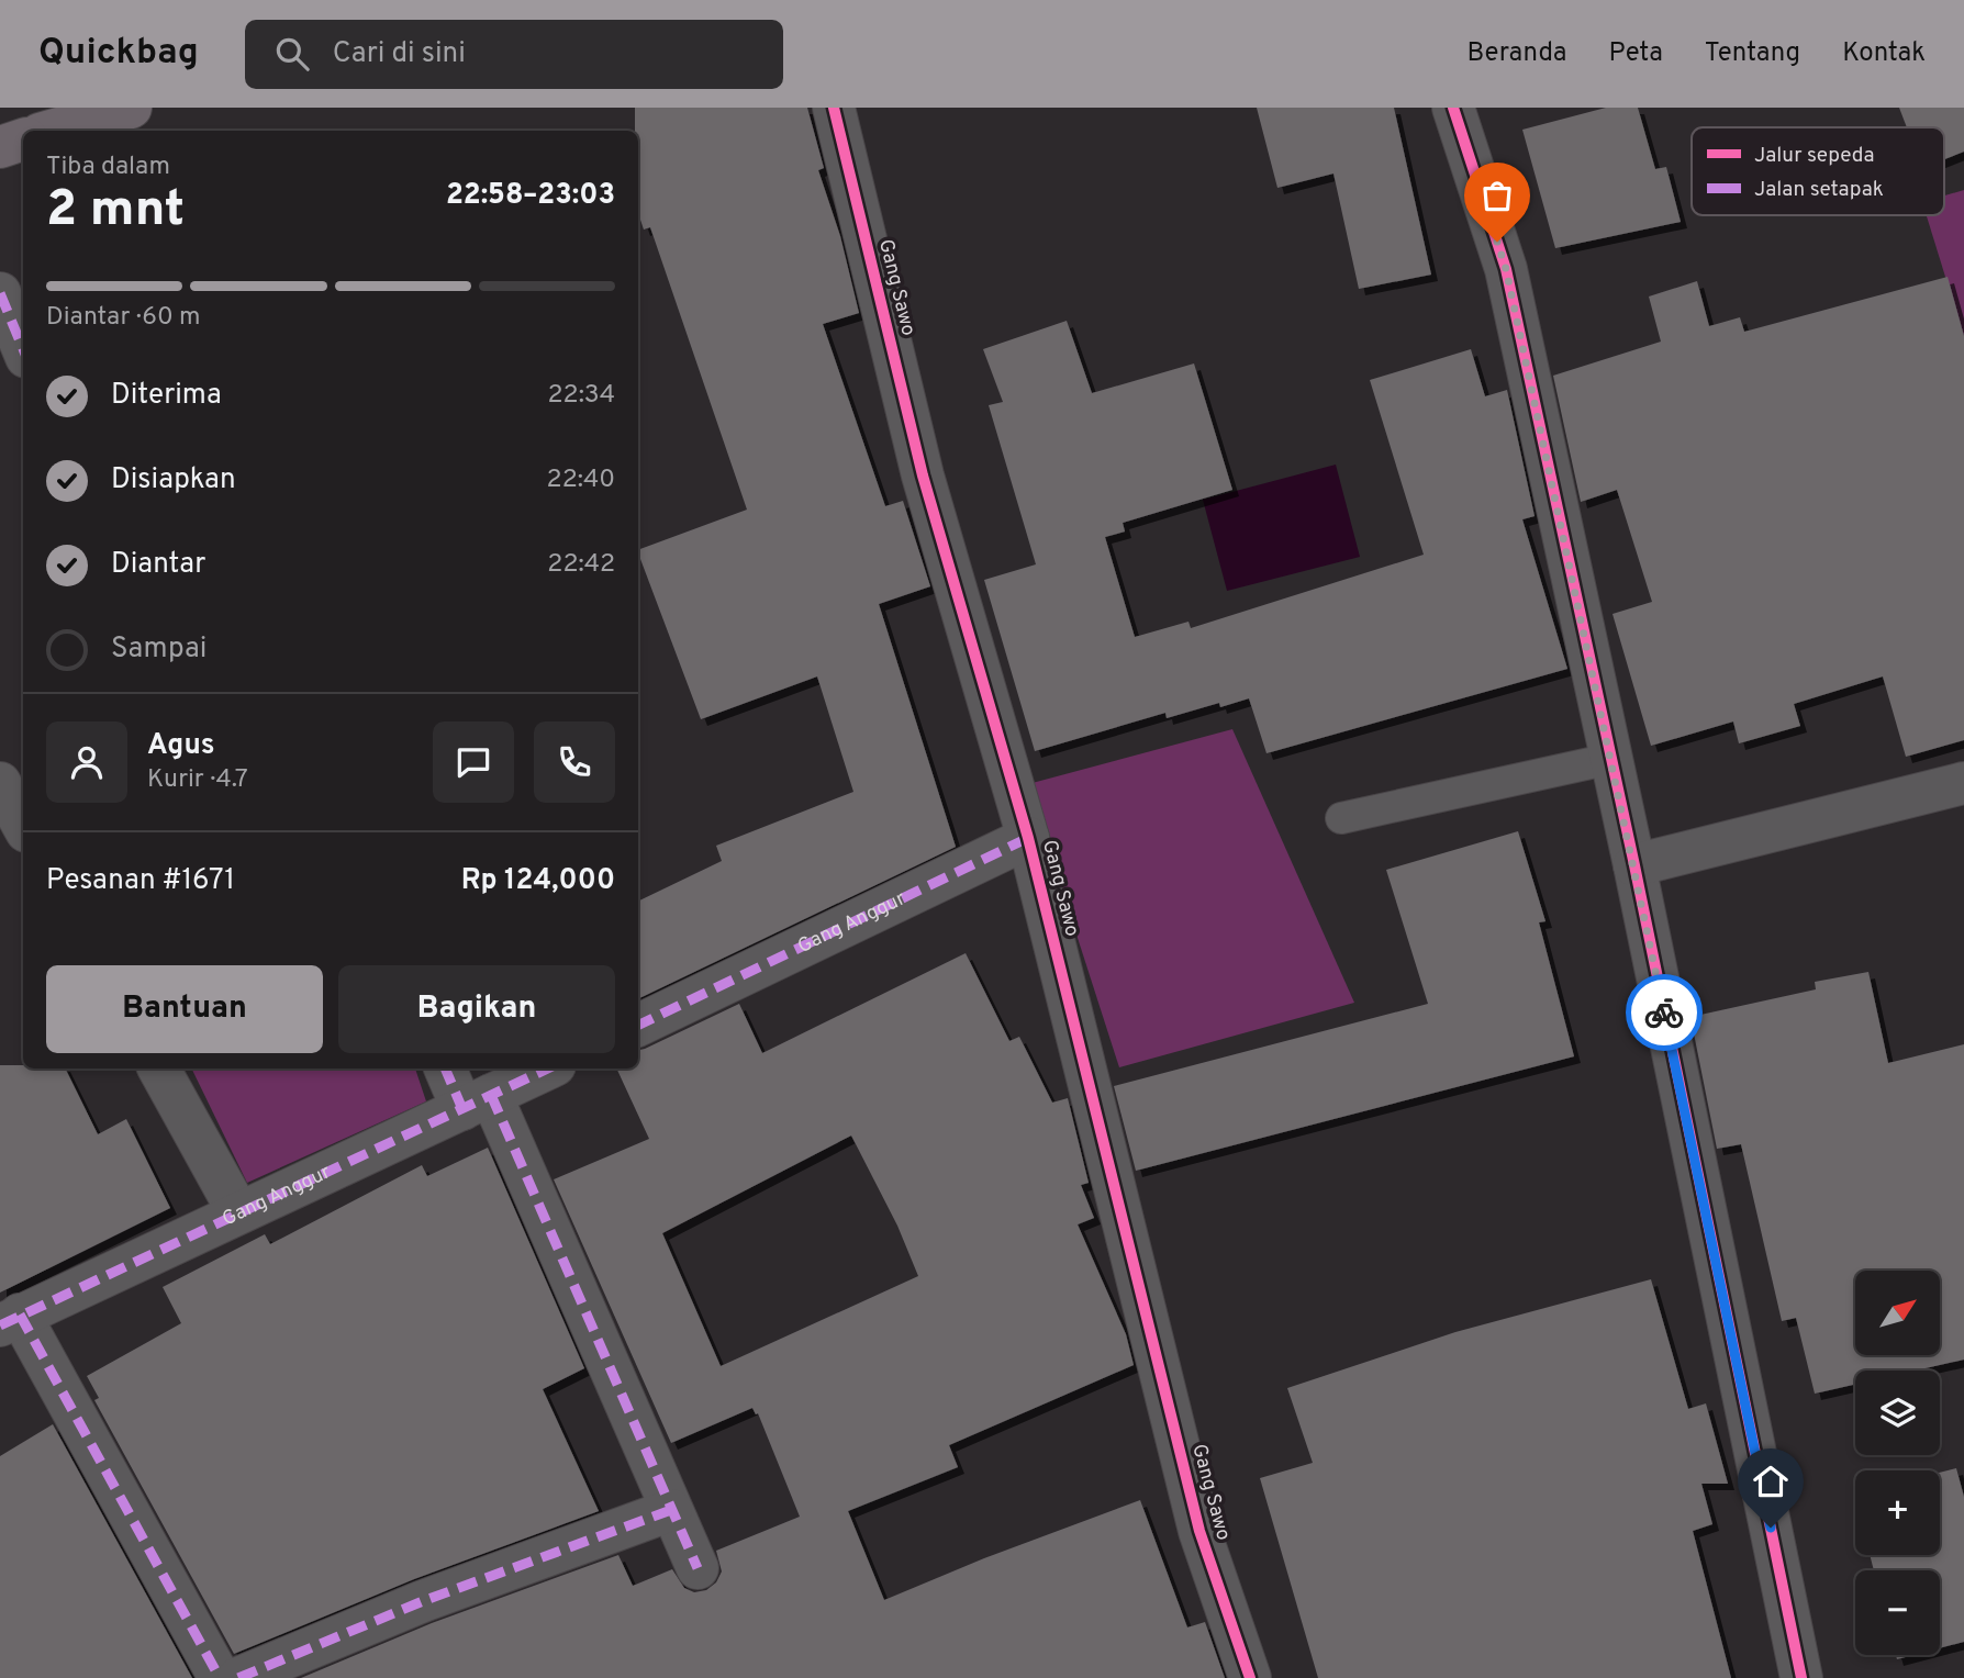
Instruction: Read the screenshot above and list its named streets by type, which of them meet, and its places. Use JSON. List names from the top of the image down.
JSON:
{
  "streets": {
    "street": ["Gang Sawo", "Gang Anggur"]
  },
  "crossings": [
    ["Gang Sawo", "Gang Anggur"]
  ],
  "legend": ["Jalur sepeda", "Jalan setapak"],
  "north": "top right",
  "page": {
    "header": "Quickbag",
    "search": "Cari di sini",
    "nav": [
      "Beranda",
      "Peta",
      "Tentang",
      "Kontak"
    ],
    "heading": ["2 mnt", "Tiba dalam", "22:58–23:03"],
    "panel": [
      "Agus",
      "Kurir · 4.7",
      "Pesanan #1671",
      "Rp 124,000"
    ],
    "bar": "Diantar · 60 m",
    "list": [
      ["Diterima", "22:34"],
      ["Disiapkan", "22:40"],
      ["Diantar", "22:42"],
      "Sampai"
    ],
    "buttons": ["Bantuan", "Bagikan"],
    "map_buttons": ["+", "−"]
  }
}
